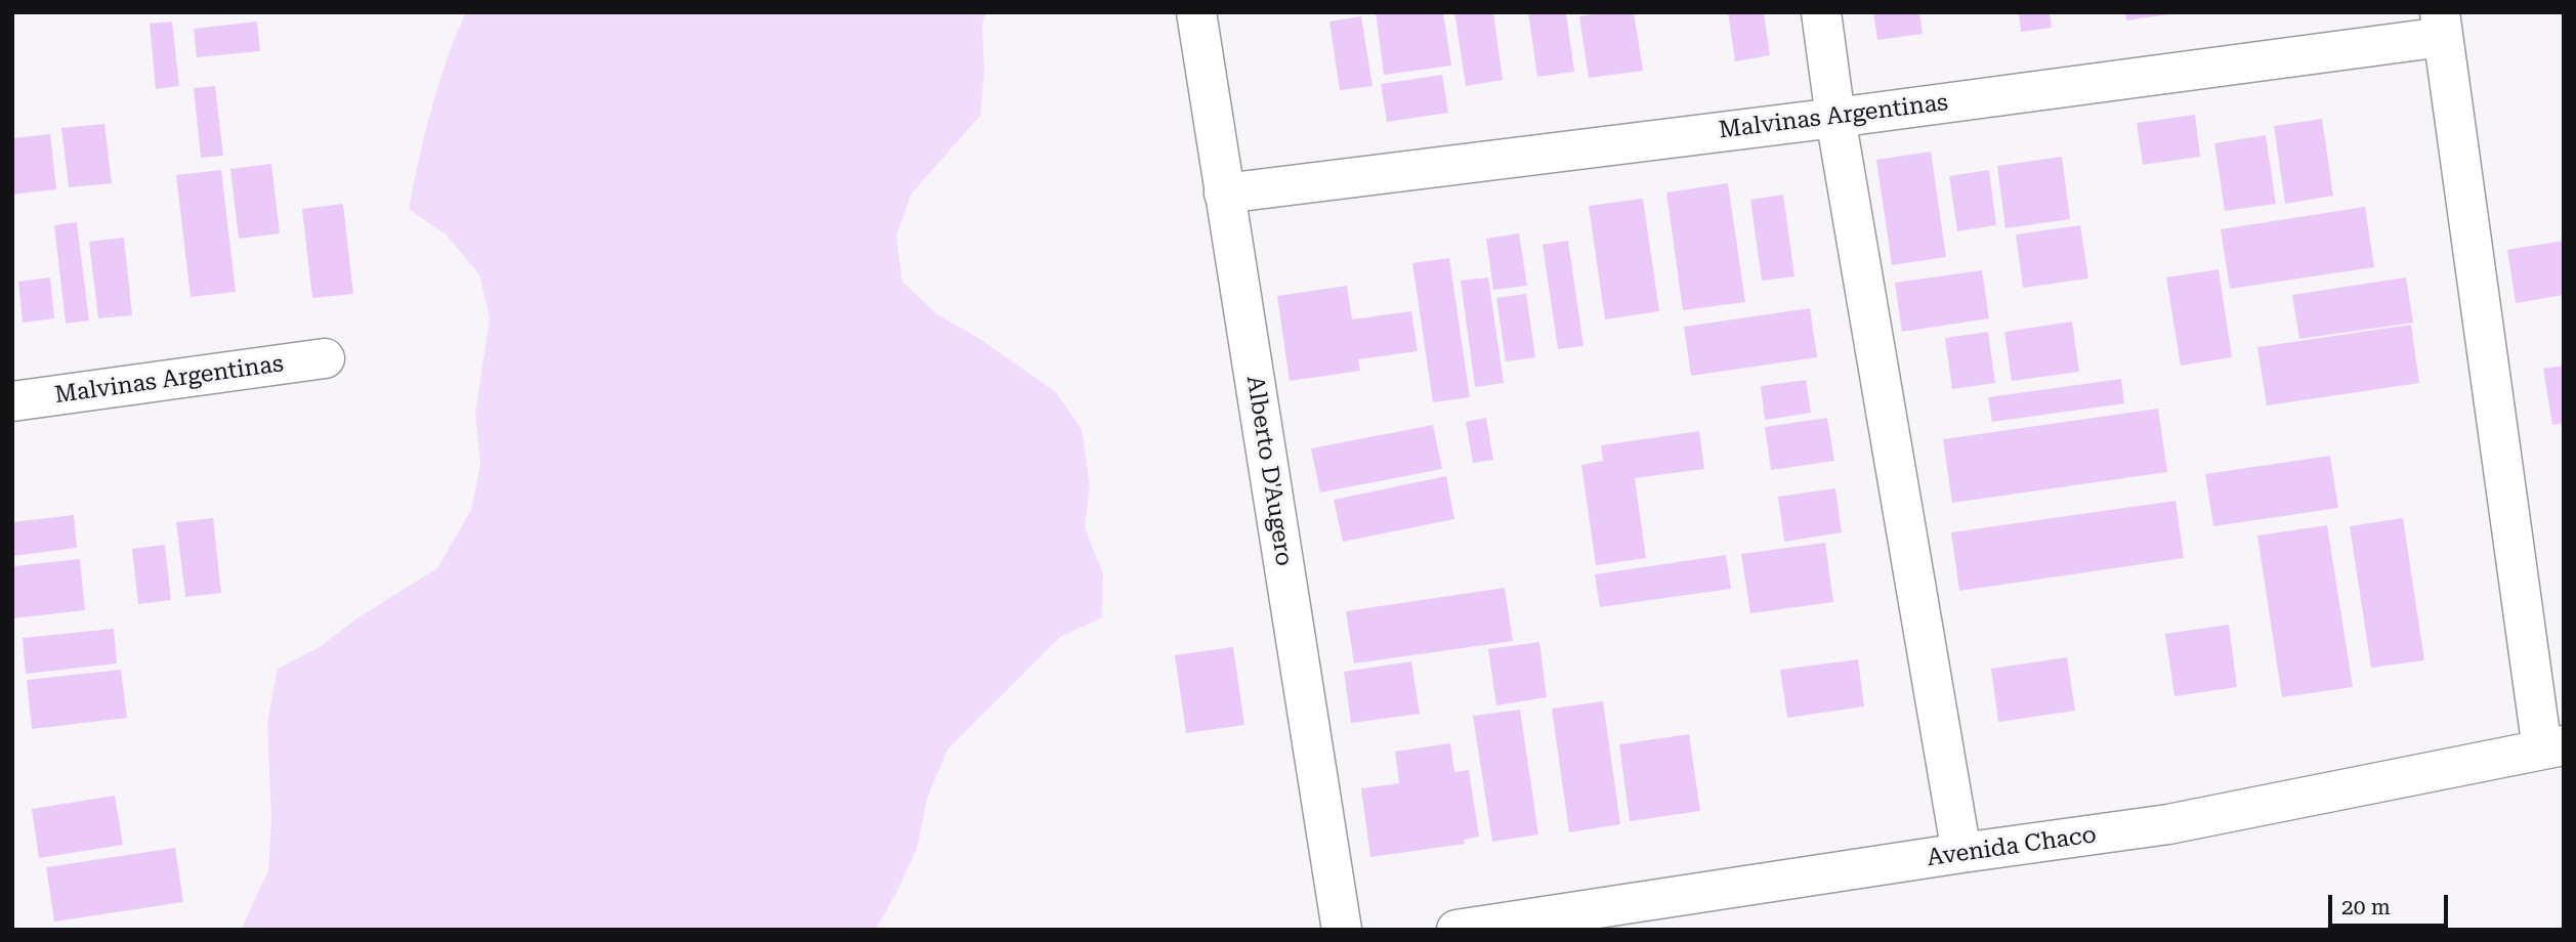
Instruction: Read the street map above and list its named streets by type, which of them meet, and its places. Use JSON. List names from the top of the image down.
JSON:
{
  "streets": {
    "street": ["Malvinas Argentinas", "Alberto D'Augero", "Avenida Chaco"]
  },
  "crossings": [
    ["Malvinas Argentinas", "Alberto D'Augero"]
  ],
  "scale_bar": "20 m"
}
